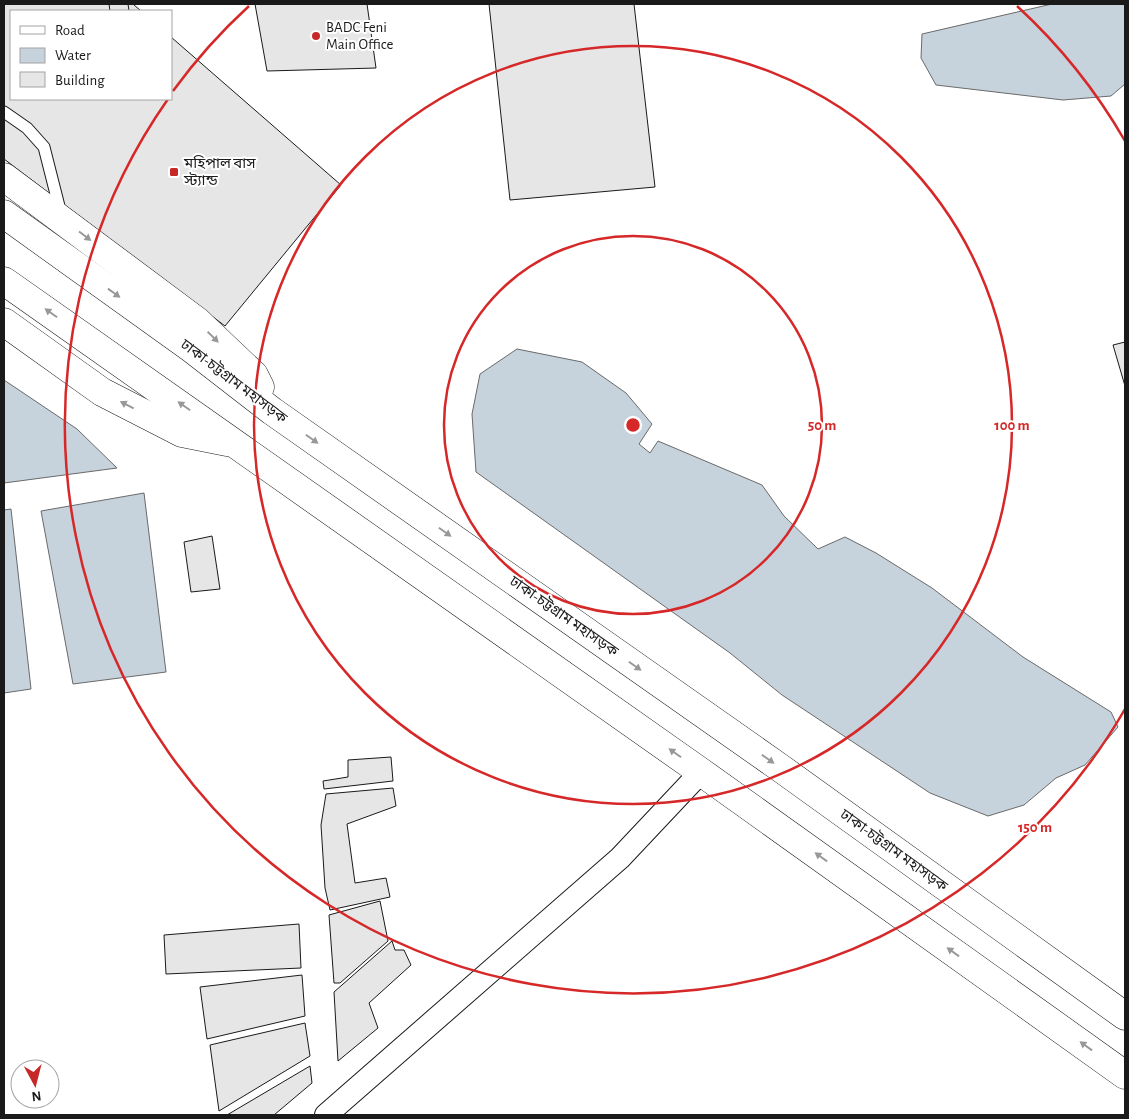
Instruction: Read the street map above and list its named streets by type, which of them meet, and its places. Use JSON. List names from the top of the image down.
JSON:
{
  "streets": {
    "highway": ["ঢাকা-চট্টগ্রাম মহাসড়ক"]
  },
  "places": {
    "other": ["BADC Feni Main Office"],
    "transit": ["মহিপাল বাস স্ট্যান্ড"]
  },
  "legend": ["Road", "Water", "Building"],
  "north": "bottom",
  "rings": ["50 m", "100 m", "150 m"]
}
